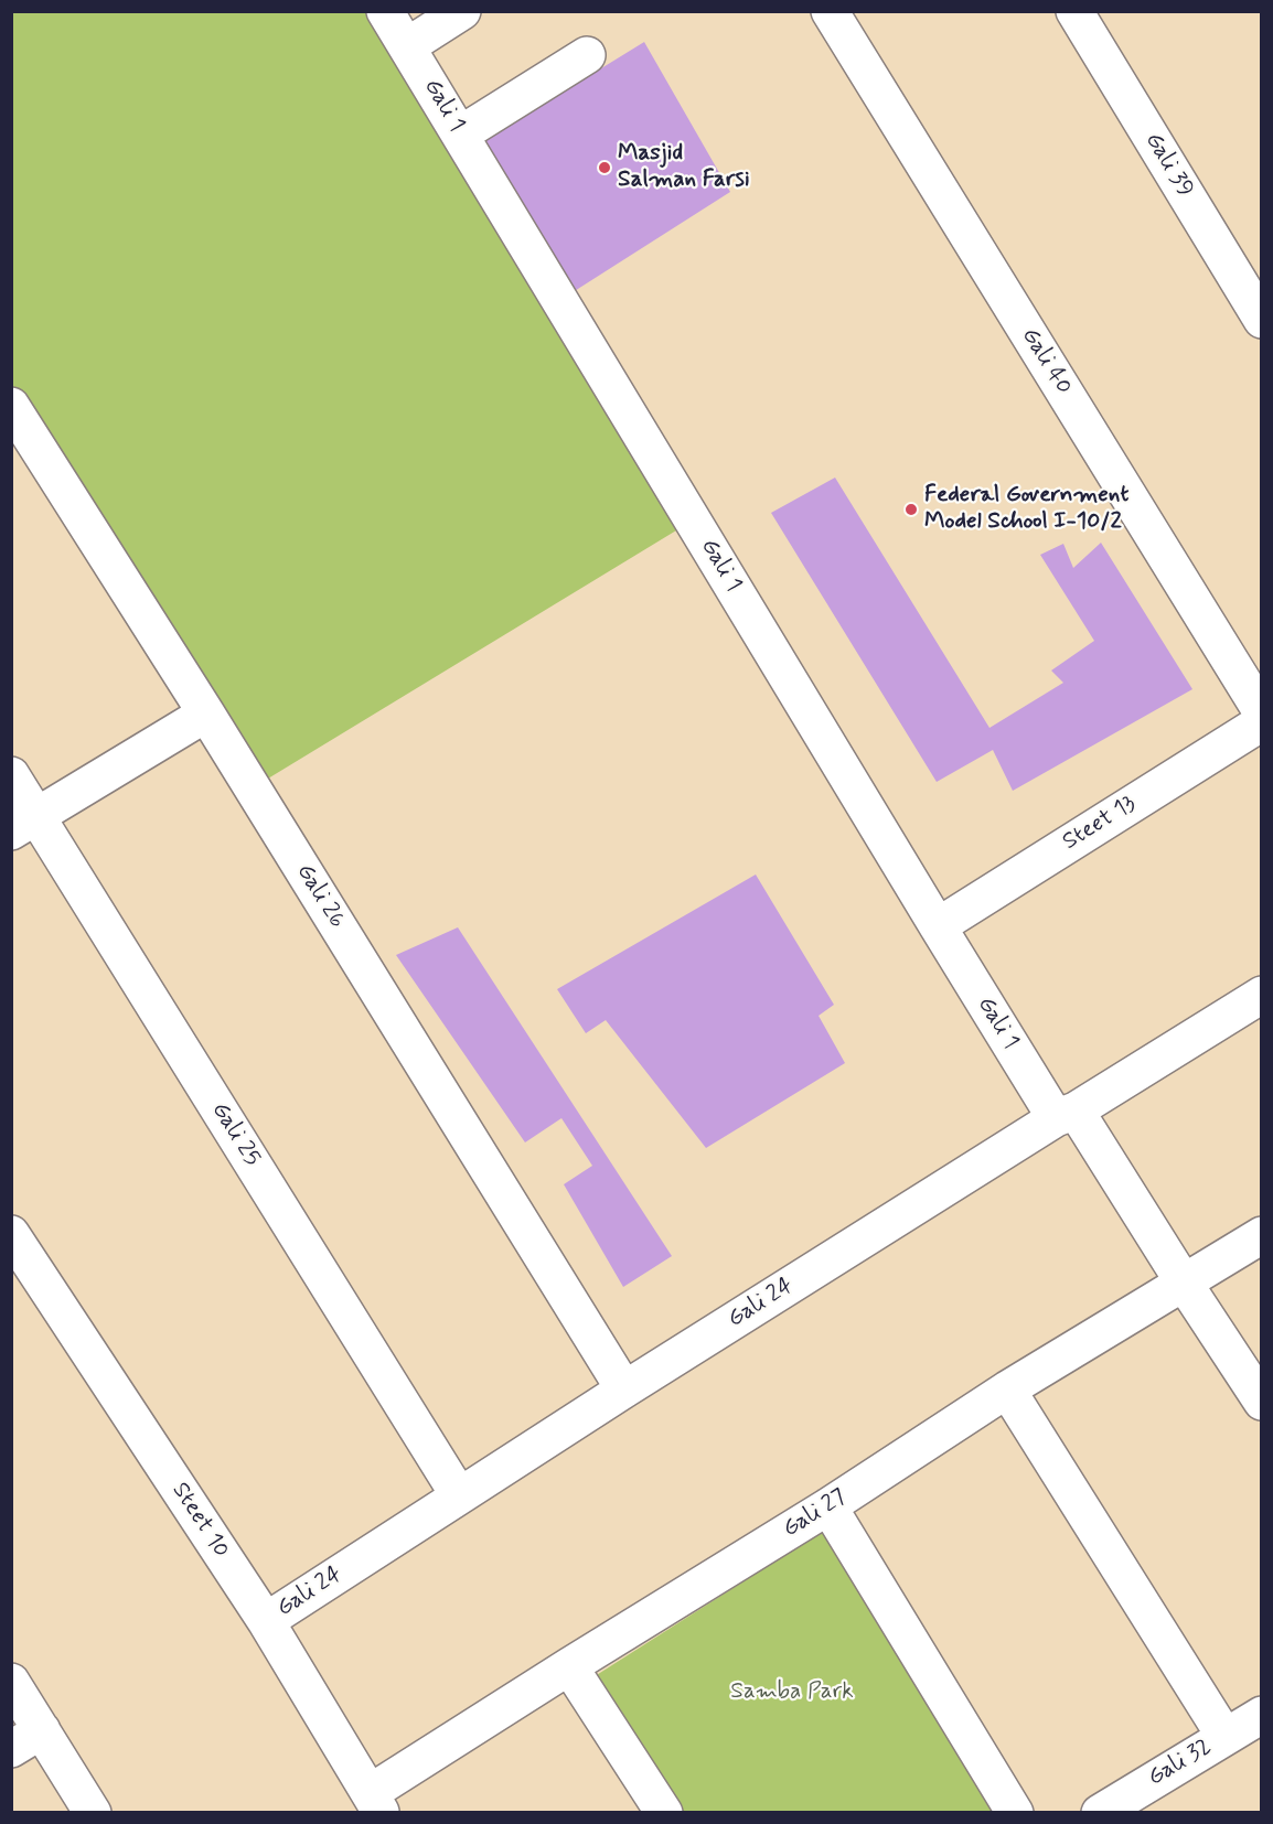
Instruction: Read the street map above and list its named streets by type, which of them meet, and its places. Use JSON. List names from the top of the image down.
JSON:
{
  "streets": {
    "street": [
      "Gali 1",
      "Gali 39",
      "Gali 40",
      "Steet 13",
      "Gali 26",
      "Gali 25",
      "Gali 24",
      "Gali 27",
      "Steet 10",
      "Gali 32"
    ]
  },
  "crossings": [
    ["Gali 1", "Steet 13"],
    ["Gali 1", "Gali 24"],
    ["Gali 1", "Gali 27"],
    ["Gali 26", "Gali 24"],
    ["Gali 25", "Gali 24"],
    ["Gali 24", "Steet 10"],
    ["Gali 27", "Steet 10"]
  ],
  "parks": ["Samba Park"],
  "places": ["Masjid Salman Farsi", "Federal Government Model School I-10/2"]
}
